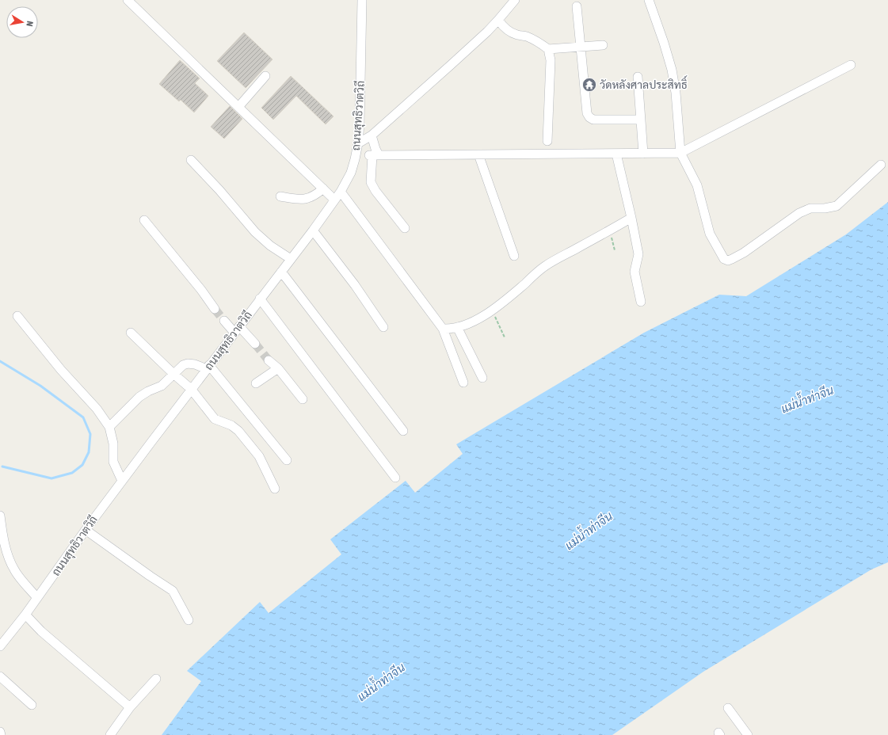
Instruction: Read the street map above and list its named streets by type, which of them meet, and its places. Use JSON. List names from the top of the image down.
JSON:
{
  "streets": {
    "street": ["ถนนสุทธิวาตวิถี"]
  },
  "water": ["แม่น้ำท่าจีน"],
  "places": {
    "temple": ["วัดหลังศาลประสิทธิ์"]
  },
  "north": "right"
}
